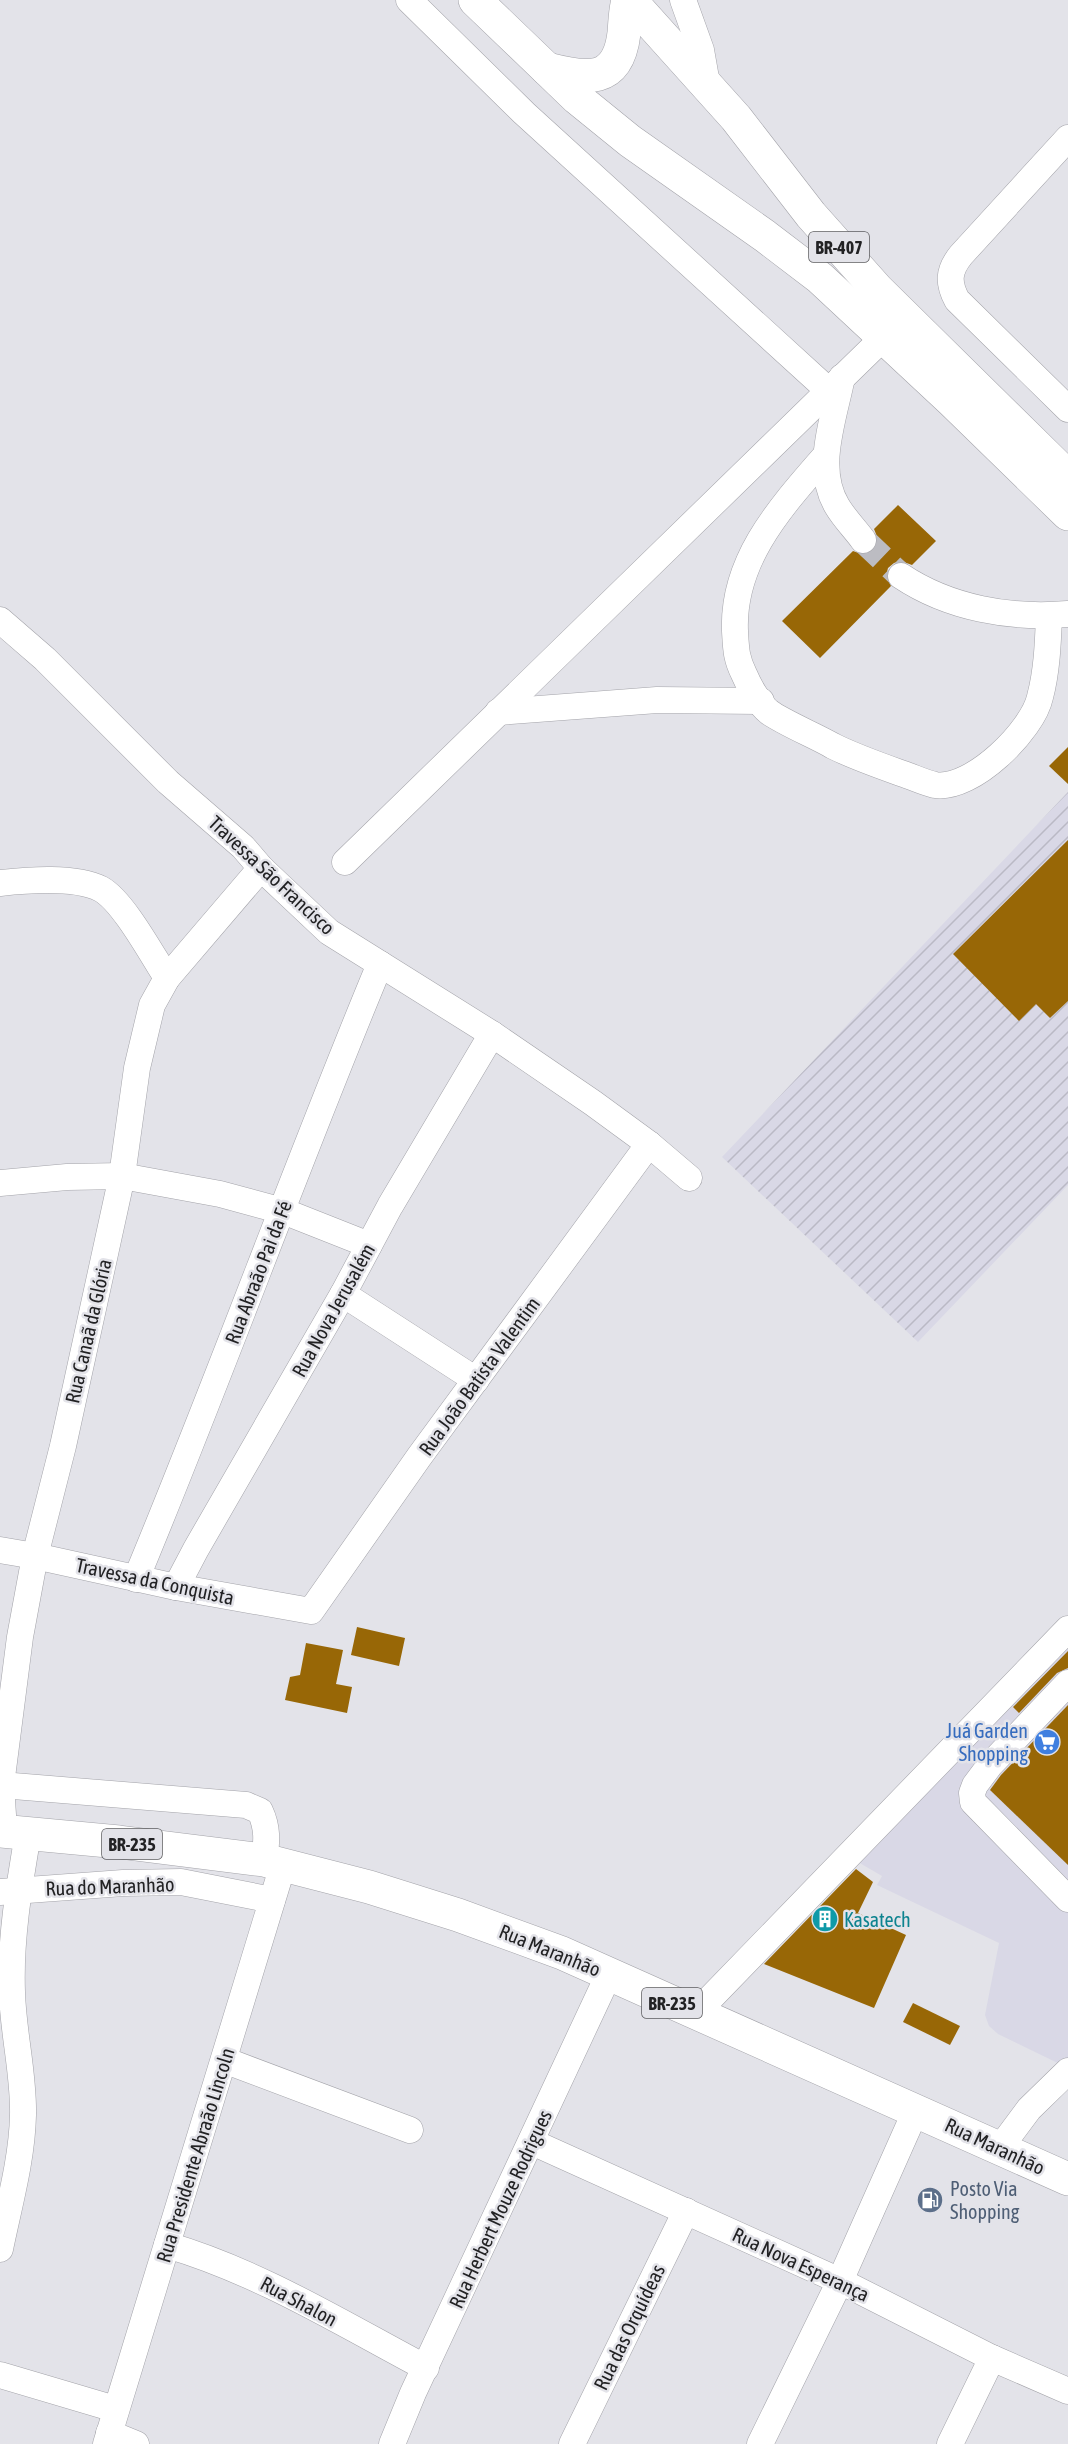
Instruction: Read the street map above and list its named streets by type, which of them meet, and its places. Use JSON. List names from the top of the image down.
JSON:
{
  "streets": {
    "highway": ["BR-407", "BR-235", "Rua Maranhão"],
    "street": [
      "Travessa São Francisco",
      "Rua Abraão Pai da Fé",
      "Rua Nova Jerusalém",
      "Rua Canaã da Glória",
      "Rua João Batista Valentim",
      "Travessa da Conquista",
      "Rua do Maranhão",
      "Rua Presidente Abraão Lincoln",
      "Rua Herbert Mouze Rodrigues",
      "Rua Nova Esperança",
      "Rua Shalon",
      "Rua das Orquídeas"
    ]
  },
  "crossings": [
    ["Travessa São Francisco", "Rua Abraão Pai da Fé"],
    ["Travessa São Francisco", "Rua Nova Jerusalém"],
    ["Travessa São Francisco", "Rua Canaã da Glória"],
    ["Travessa São Francisco", "Rua João Batista Valentim"],
    ["Rua Abraão Pai da Fé", "Travessa da Conquista"],
    ["Rua Nova Jerusalém", "Travessa da Conquista"],
    ["Rua Canaã da Glória", "Travessa da Conquista"],
    ["Rua Canaã da Glória", "Rua do Maranhão"],
    ["Rua Canaã da Glória", "Rua Maranhão"],
    ["Rua João Batista Valentim", "Travessa da Conquista"],
    ["Rua do Maranhão", "Rua Presidente Abraão Lincoln"],
    ["Rua Maranhão", "Rua Presidente Abraão Lincoln"],
    ["Rua Maranhão", "Rua Herbert Mouze Rodrigues"],
    ["Rua Presidente Abraão Lincoln", "Rua Shalon"],
    ["Rua Herbert Mouze Rodrigues", "Rua Nova Esperança"],
    ["Rua Herbert Mouze Rodrigues", "Rua Shalon"],
    ["Rua Nova Esperança", "Rua das Orquídeas"]
  ],
  "places": {
    "supermarket": ["Juá Garden Shopping"],
    "building": ["Kasatech"],
    "fuel station": ["Posto Via Shopping"]
  }
}
